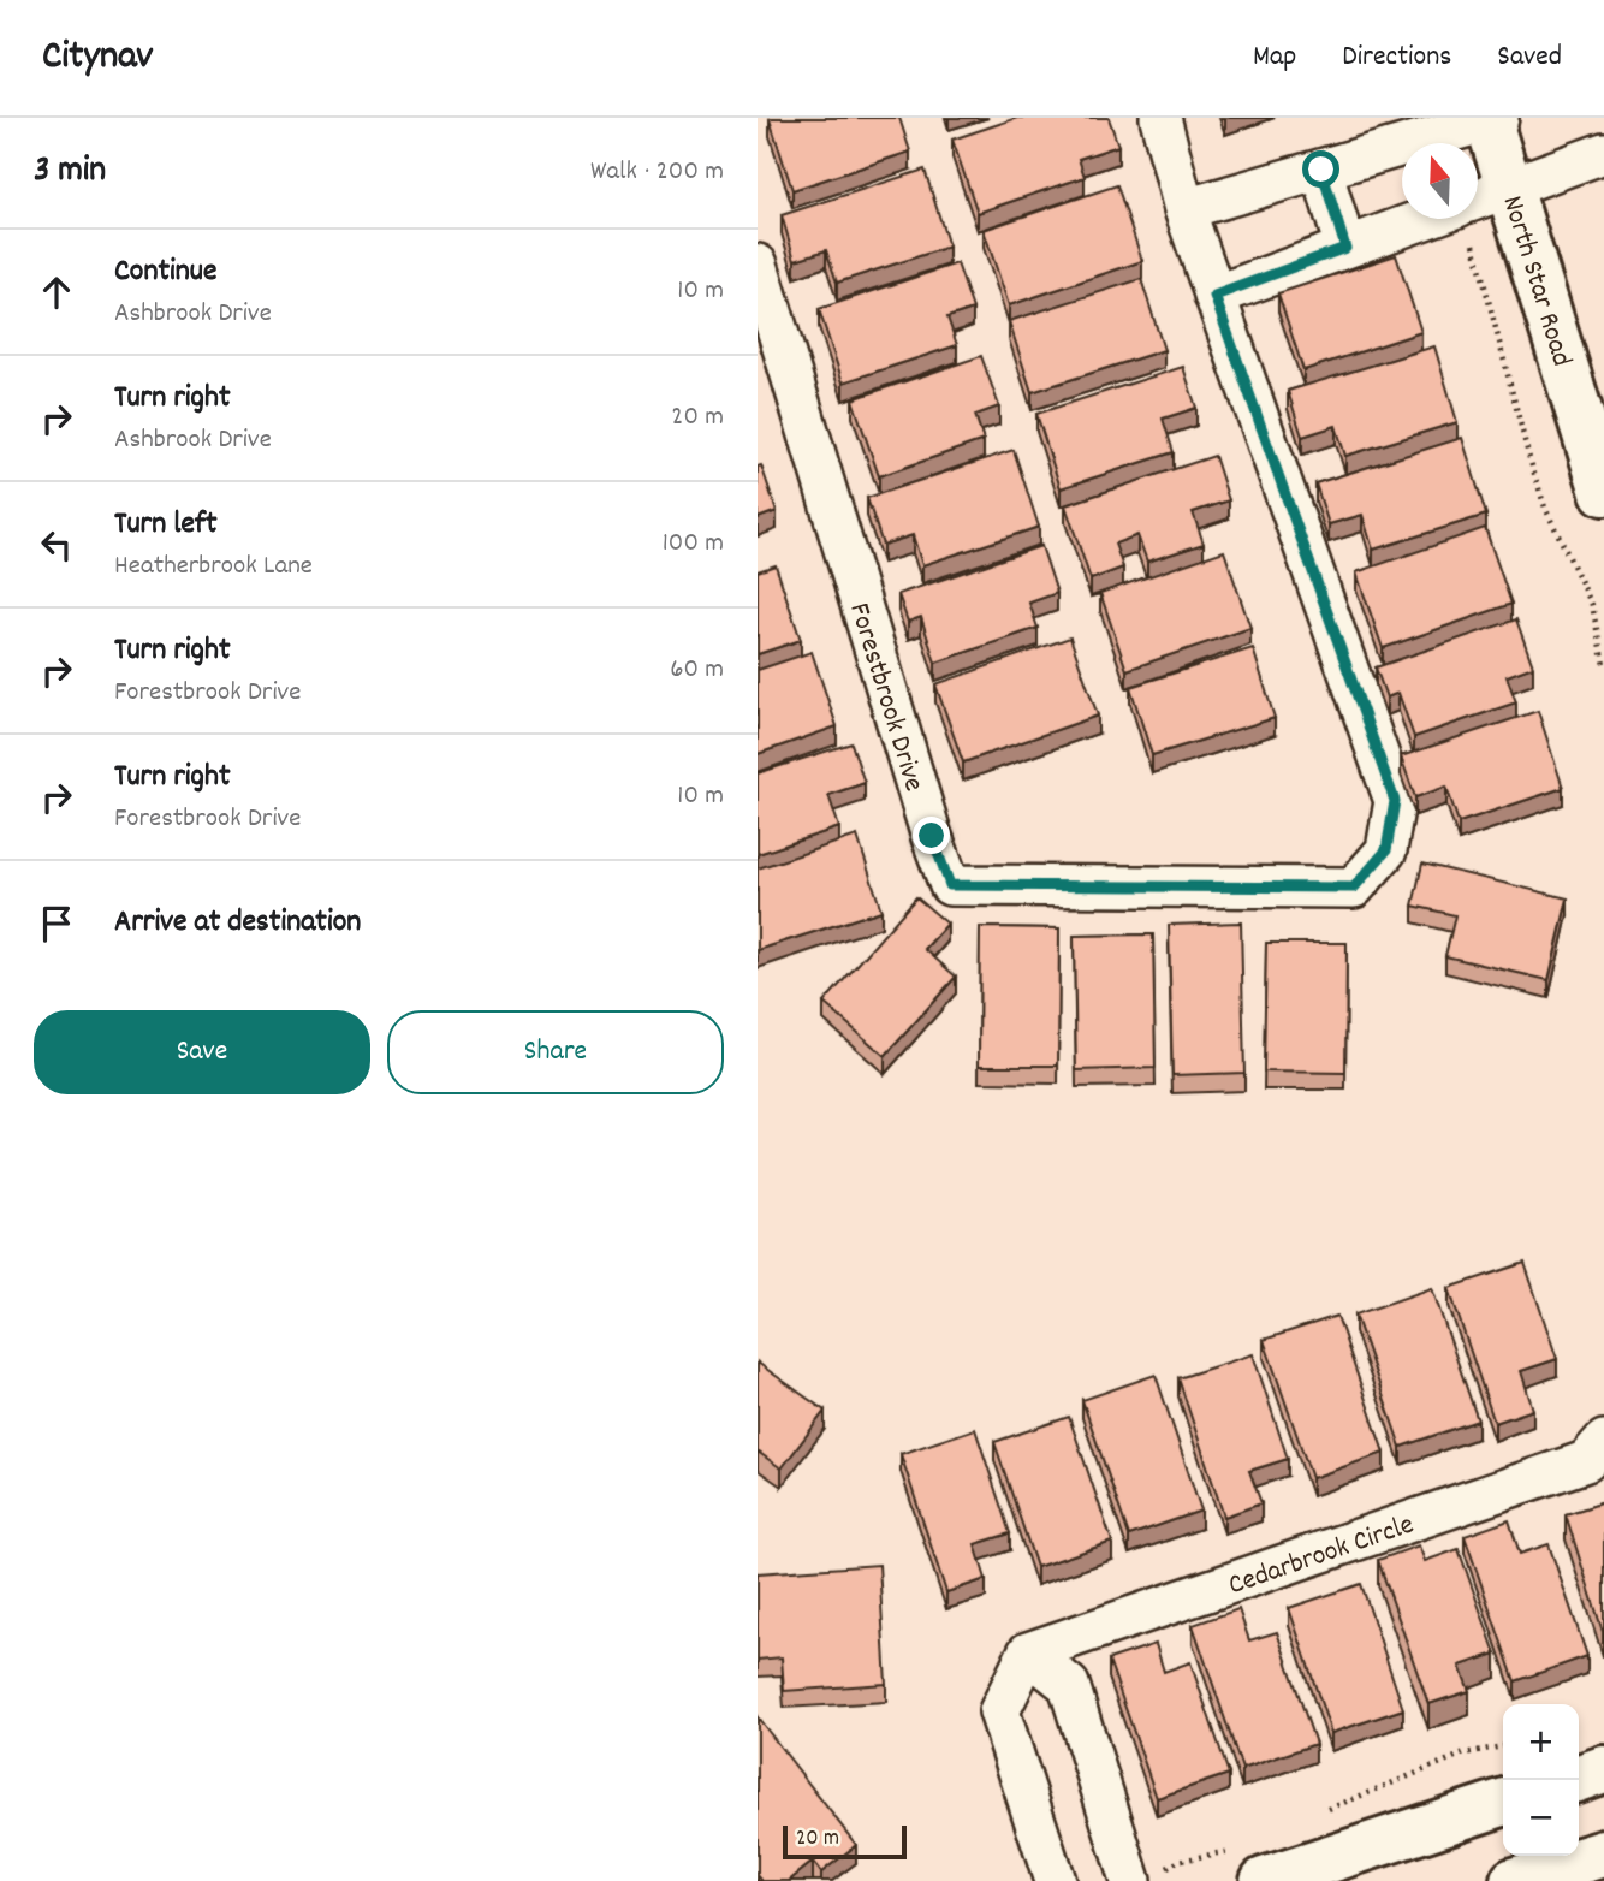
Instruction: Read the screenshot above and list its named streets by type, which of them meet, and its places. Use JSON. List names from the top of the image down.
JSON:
{
  "streets": {
    "main road": ["North Star Road"],
    "street": ["Forestbrook Drive", "Cedarbrook Circle"]
  },
  "scale_bar": "20 m",
  "north": "top",
  "page": {
    "header": "Citynav",
    "nav": ["Map", "Directions", "Saved"],
    "heading": ["3 min", "Walk · 200 m"],
    "list": [
      ["Continue", "Ashbrook Drive", "10 m"],
      ["Turn right", "Ashbrook Drive", "20 m"],
      ["Turn left", "Heatherbrook Lane", "100 m"],
      ["Turn right", "Forestbrook Drive", "60 m"],
      ["Turn right", "Forestbrook Drive", "10 m"],
      "Arrive at destination"
    ],
    "buttons": ["Save", "Share"],
    "map_buttons": ["+", "−"],
    "scale": "20 m"
  }
}
